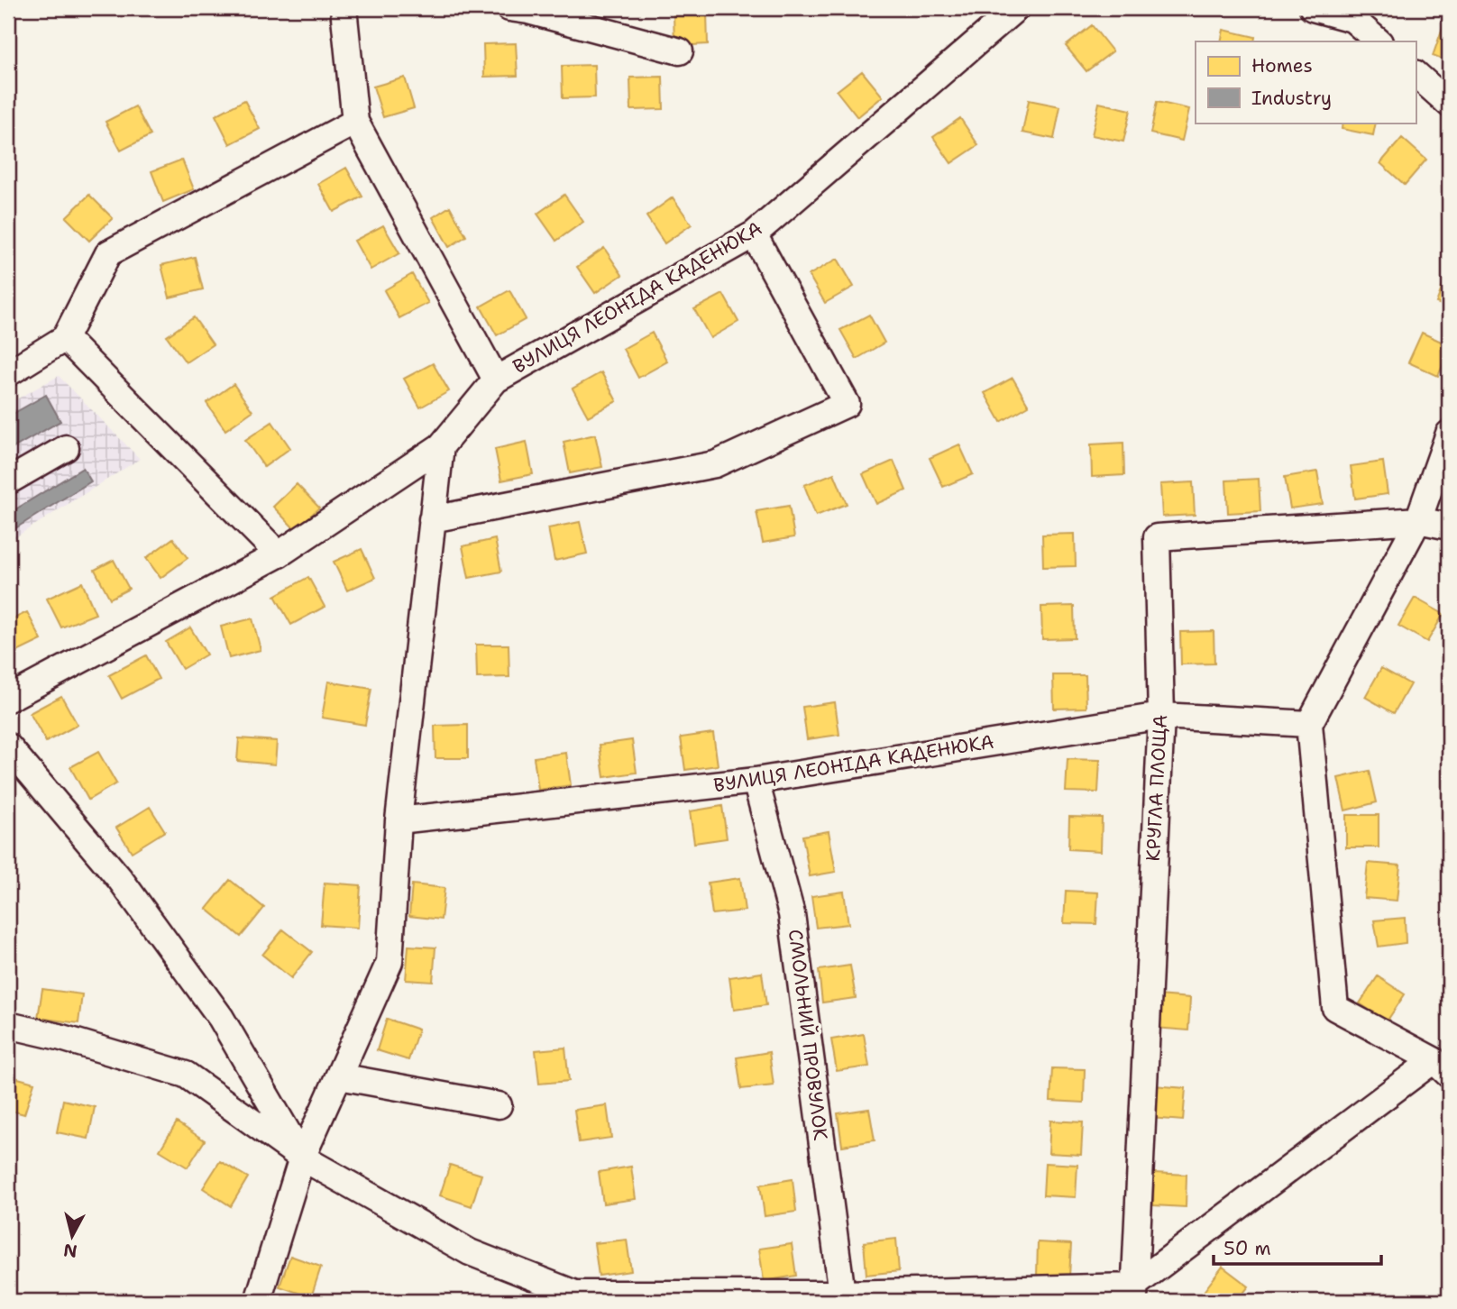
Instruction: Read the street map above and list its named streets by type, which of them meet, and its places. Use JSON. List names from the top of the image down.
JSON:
{
  "streets": {
    "street": ["ВУЛИЦЯ ЛЕОНІДА КАДЕНЮКА", "КРУГЛА ПЛОЩА", "СМОЛЬНИЙ ПРОВУЛОК"]
  },
  "crossings": [
    ["ВУЛИЦЯ ЛЕОНІДА КАДЕНЮКА", "КРУГЛА ПЛОЩА"],
    ["ВУЛИЦЯ ЛЕОНІДА КАДЕНЮКА", "СМОЛЬНИЙ ПРОВУЛОК"]
  ],
  "legend": ["Homes", "Industry"],
  "scale_bar": "50 m",
  "north": "bottom"
}
